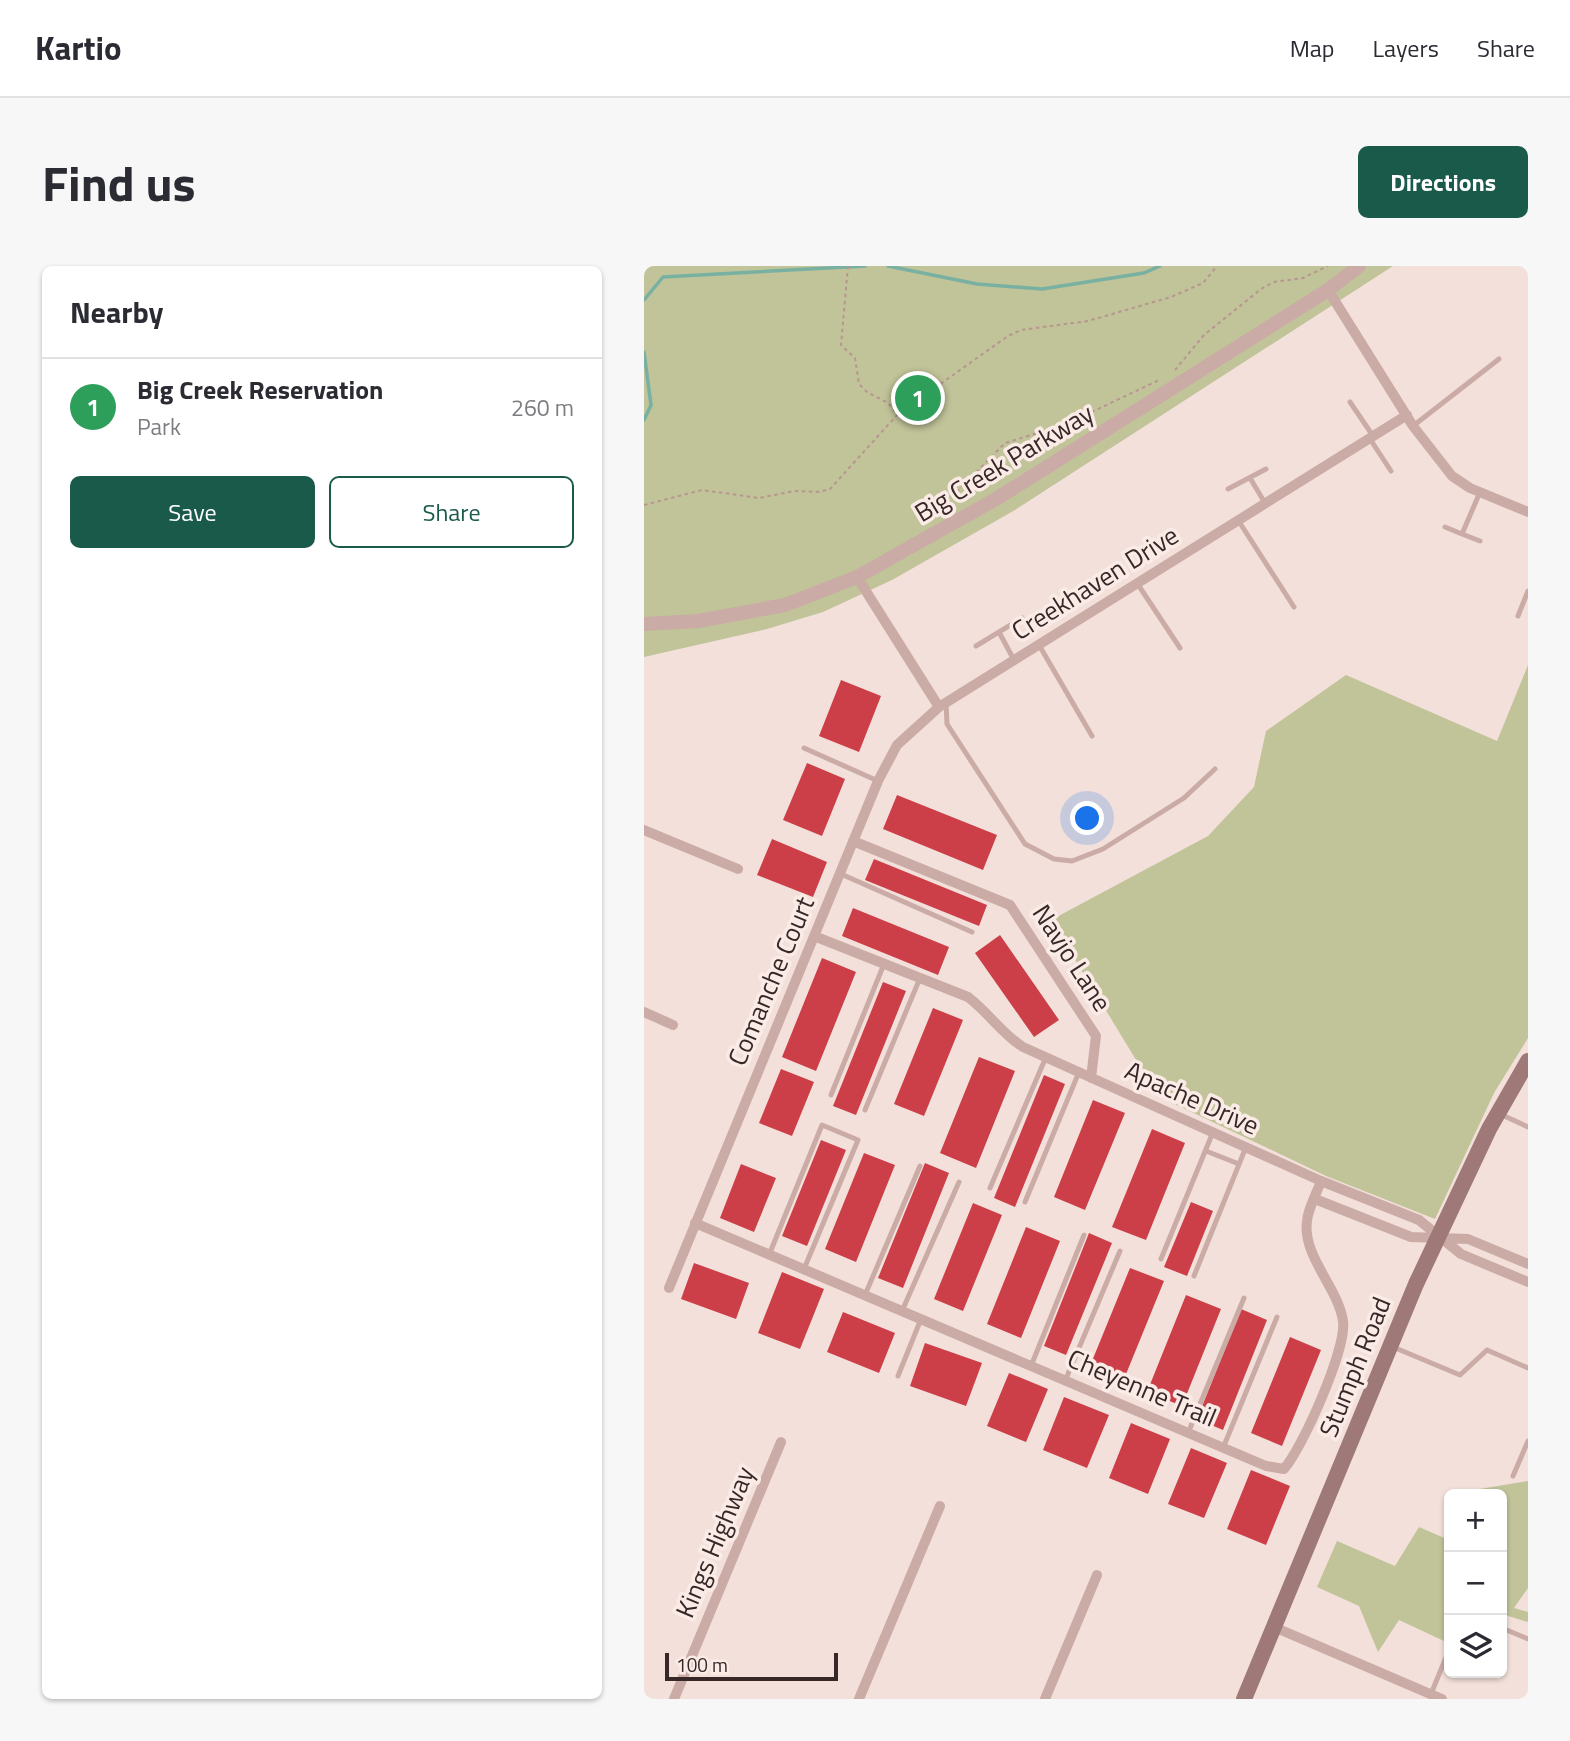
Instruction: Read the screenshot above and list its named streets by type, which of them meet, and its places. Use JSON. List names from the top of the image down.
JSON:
{
  "streets": {
    "main road": ["Stumph Road"],
    "street": [
      "Big Creek Parkway",
      "Creekhaven Drive",
      "Navjo Lane",
      "Comanche Court",
      "Apache Drive",
      "Cheyenne Trail",
      "Kings Highway"
    ]
  },
  "crossings": [
    ["Creekhaven Drive", "Comanche Court"],
    ["Navjo Lane", "Comanche Court"],
    ["Navjo Lane", "Apache Drive"],
    ["Comanche Court", "Apache Drive"],
    ["Comanche Court", "Cheyenne Trail"],
    ["Apache Drive", "Stumph Road"],
    ["Apache Drive", "Cheyenne Trail"]
  ],
  "scale_bar": "100 m",
  "page": {
    "header": "Kartio",
    "nav": ["Map", "Layers", "Share"],
    "title": "Find us",
    "buttons": [
      "Directions",
      ["Save", "Share"]
    ],
    "heading": "Nearby",
    "list": [
      {
        "mark": "1",
        "name": "Big Creek Reservation",
        "note": "Park",
        "value": "260 m"
      }
    ],
    "pins": "1",
    "map_buttons": ["+", "−"],
    "scale": "100 m"
  }
}
